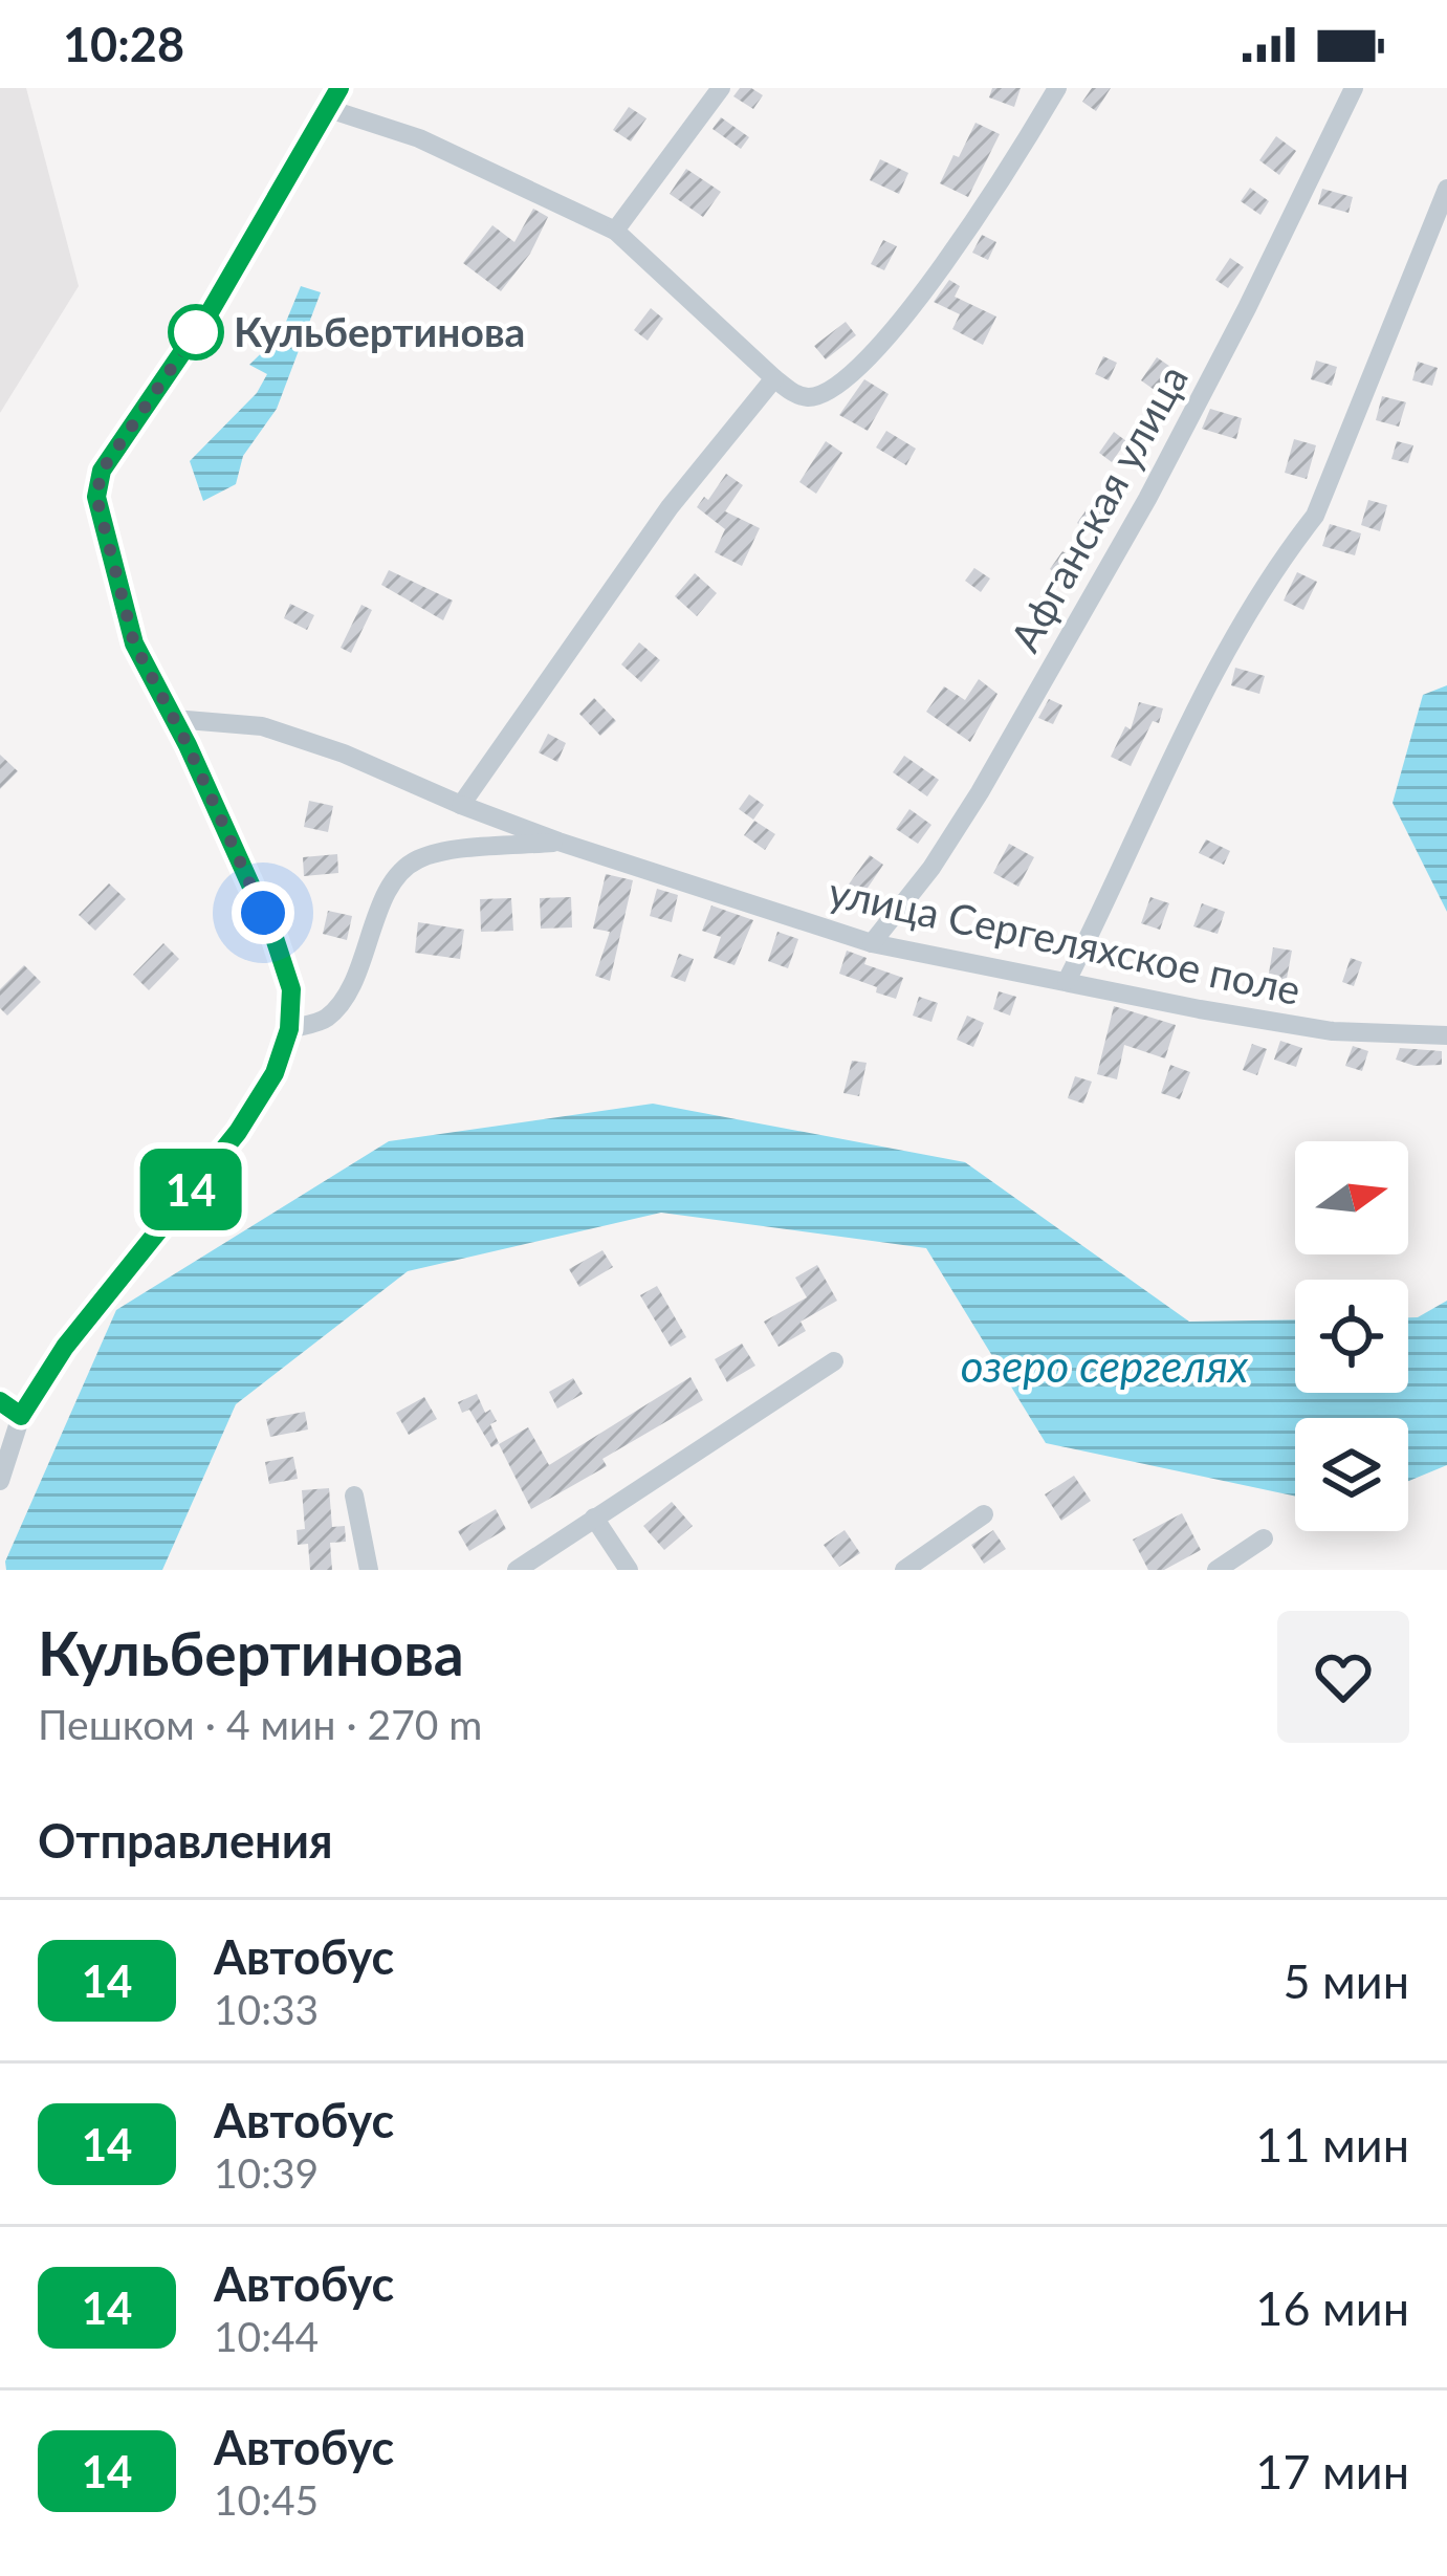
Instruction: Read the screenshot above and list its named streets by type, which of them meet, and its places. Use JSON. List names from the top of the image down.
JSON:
{
  "streets": {
    "street": ["Афганская улица", "улица Сергеляхское поле"]
  },
  "crossings": [
    ["Афганская улица", "улица Сергеляхское поле"]
  ],
  "water": ["озеро сергелях"],
  "places": ["Кульбертинова"],
  "lines": ["bus line 14"],
  "north": "right",
  "page": {
    "status": "10:28",
    "on_map": "14",
    "heading": [
      ["Кульбертинова", "Пешком · 4 мин · 270 m"],
      "Отправления"
    ],
    "list": [
      {
        "mark": "14",
        "name": "Автобус",
        "note": "10:33",
        "value": "5 мин"
      },
      {
        "mark": "14",
        "name": "Автобус",
        "note": "10:39",
        "value": "11 мин"
      },
      {
        "mark": "14",
        "name": "Автобус",
        "note": "10:44",
        "value": "16 мин"
      },
      {
        "mark": "14",
        "name": "Автобус",
        "note": "10:45",
        "value": "17 мин"
      }
    ]
  }
}
